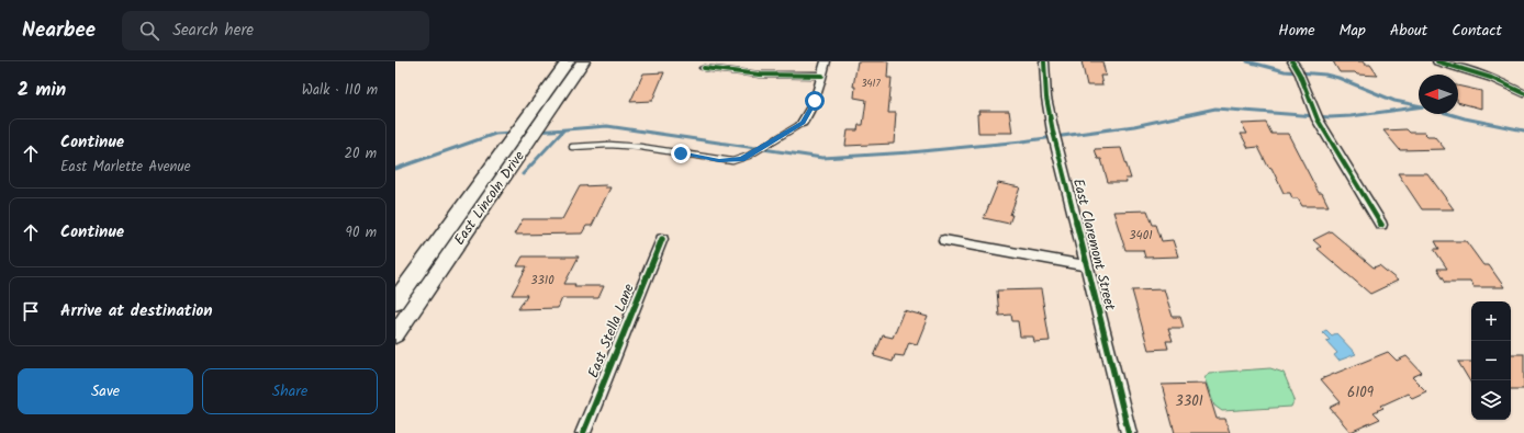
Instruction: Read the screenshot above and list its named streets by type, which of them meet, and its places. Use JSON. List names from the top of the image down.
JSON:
{
  "streets": {
    "main road": ["East Lincoln Drive"],
    "street": ["East Claremont Street", "East Stella Lane"]
  },
  "house_numbers": [
    "3417",
    "3401",
    "3310",
    "6109",
    "3301"
  ],
  "north": "left",
  "page": {
    "header": "Nearbee",
    "search": "Search here",
    "nav": [
      "Home",
      "Map",
      "About",
      "Contact"
    ],
    "heading": ["2 min", "Walk · 110 m"],
    "list": [
      ["Continue", "East Marlette Avenue", "20 m"],
      ["Continue", "90 m"],
      "Arrive at destination"
    ],
    "map_buttons": ["+", "−"],
    "buttons": ["Save", "Share"]
  }
}
